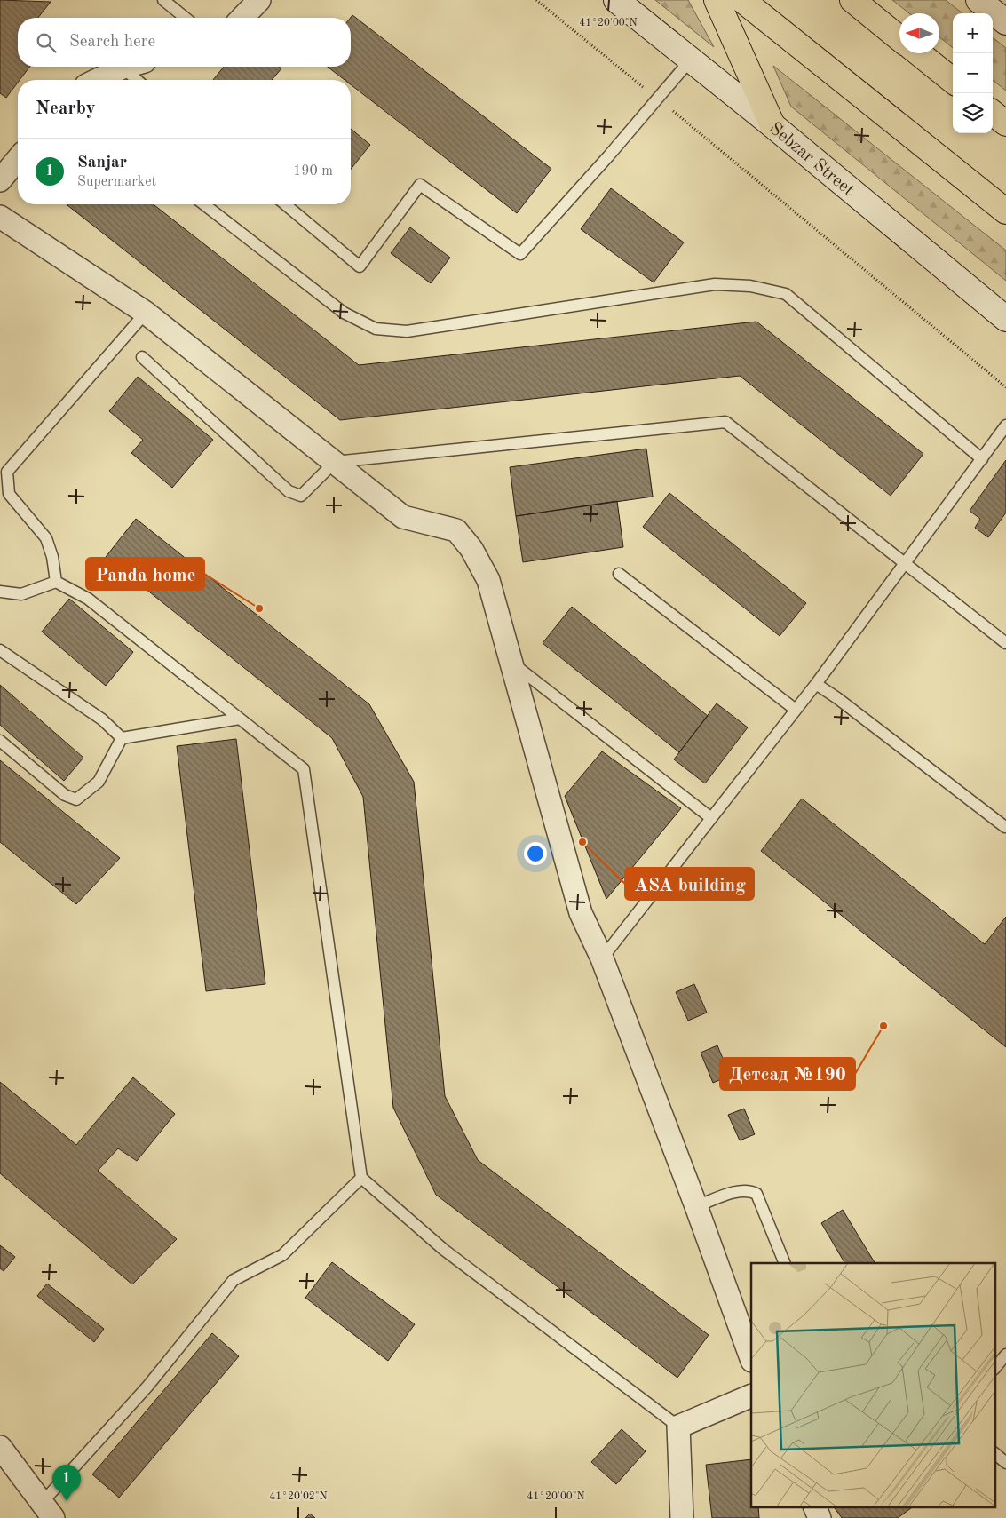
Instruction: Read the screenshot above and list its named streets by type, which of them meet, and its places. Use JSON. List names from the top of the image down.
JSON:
{
  "streets": {
    "street": ["Sebzar Street"]
  },
  "places": ["Panda home", "ASA building", "Детсад №190"],
  "north": "left",
  "page": {
    "map_buttons": ["+", "−"],
    "search": "Search here",
    "heading": "Nearby",
    "list": [
      {
        "mark": "1",
        "name": "Sanjar",
        "note": "Supermarket",
        "value": "190 m"
      }
    ],
    "pins": "1"
  },
  "coordinates": ["41°20'00\"N", "41°20'02\"N"]
}
